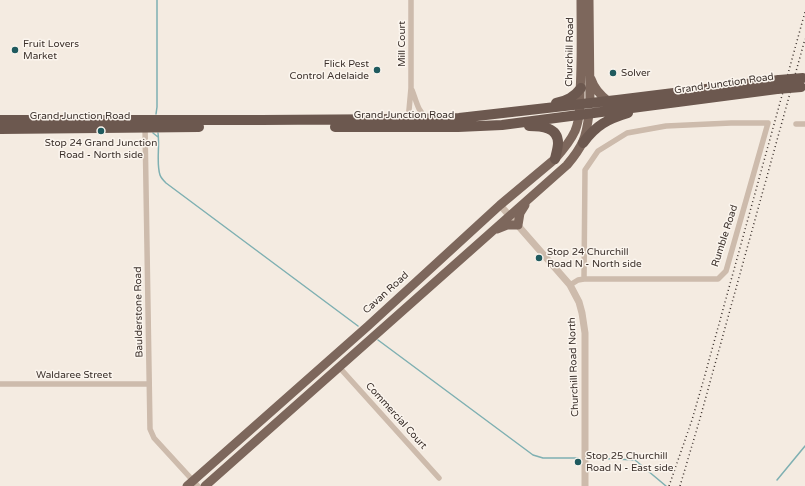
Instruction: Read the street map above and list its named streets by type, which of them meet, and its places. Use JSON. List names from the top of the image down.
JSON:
{
  "streets": {
    "highway": ["Grand Junction Road"],
    "main road": ["Churchill Road", "Cavan Road"],
    "street": [
      "Mill Court",
      "Rumble Road",
      "Baulderstone Road",
      "Churchill Road North",
      "Waldaree Street",
      "Commercial Court"
    ]
  },
  "crossings": [
    ["Mill Court", "Grand Junction Road"],
    ["Churchill Road", "Grand Junction Road"],
    ["Churchill Road", "Cavan Road"],
    ["Grand Junction Road", "Cavan Road"],
    ["Grand Junction Road", "Baulderstone Road"],
    ["Rumble Road", "Churchill Road North"],
    ["Cavan Road", "Baulderstone Road"],
    ["Cavan Road", "Churchill Road North"],
    ["Baulderstone Road", "Waldaree Street"]
  ],
  "places": [
    "Fruit Lovers Market",
    "Flick Pest Control Adelaide",
    "Solver",
    "Stop 24 Grand Junction Road - North side",
    "Stop 24 Churchill Road N - North side",
    "Stop 25 Churchill Road N - East side"
  ]
}
